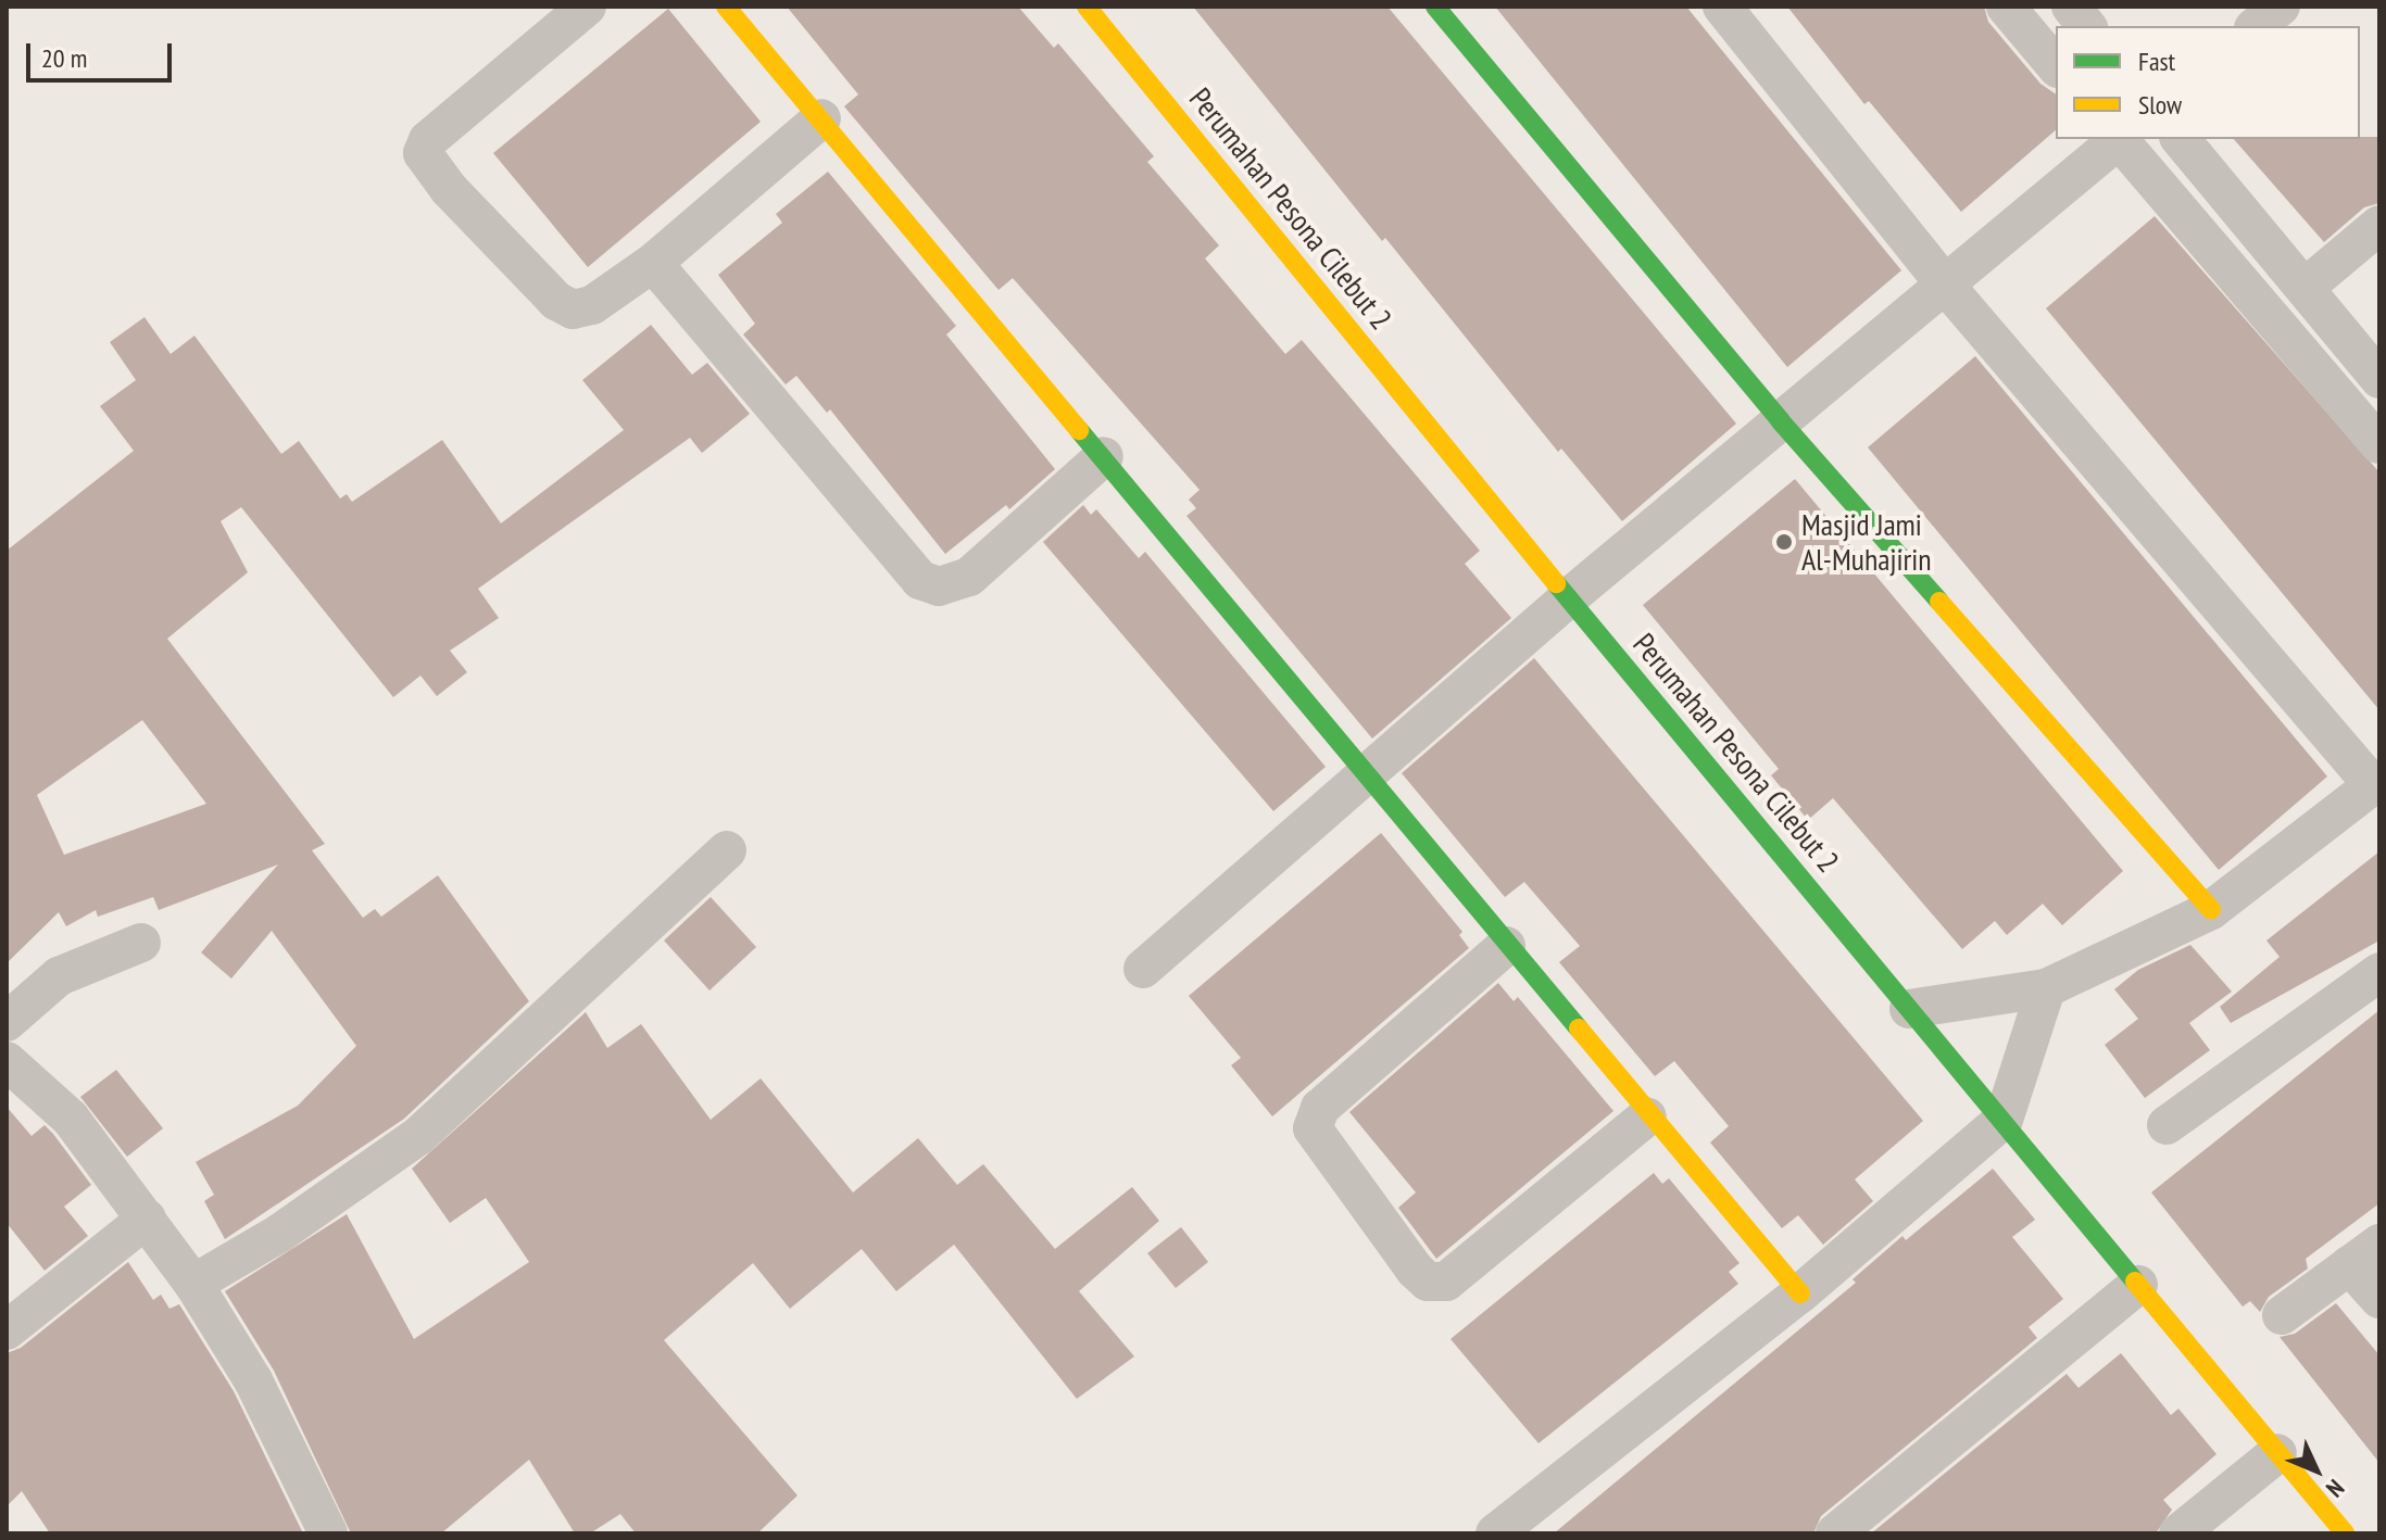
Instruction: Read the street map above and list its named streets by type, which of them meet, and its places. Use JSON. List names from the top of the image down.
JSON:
{
  "streets": {
    "street": ["Perumahan Pesona Cilebut 2"]
  },
  "places": ["Masjid Jami Al-Muhajirin"],
  "legend": ["Fast", "Slow"],
  "scale_bar": "20 m",
  "north": "bottom right"
}
